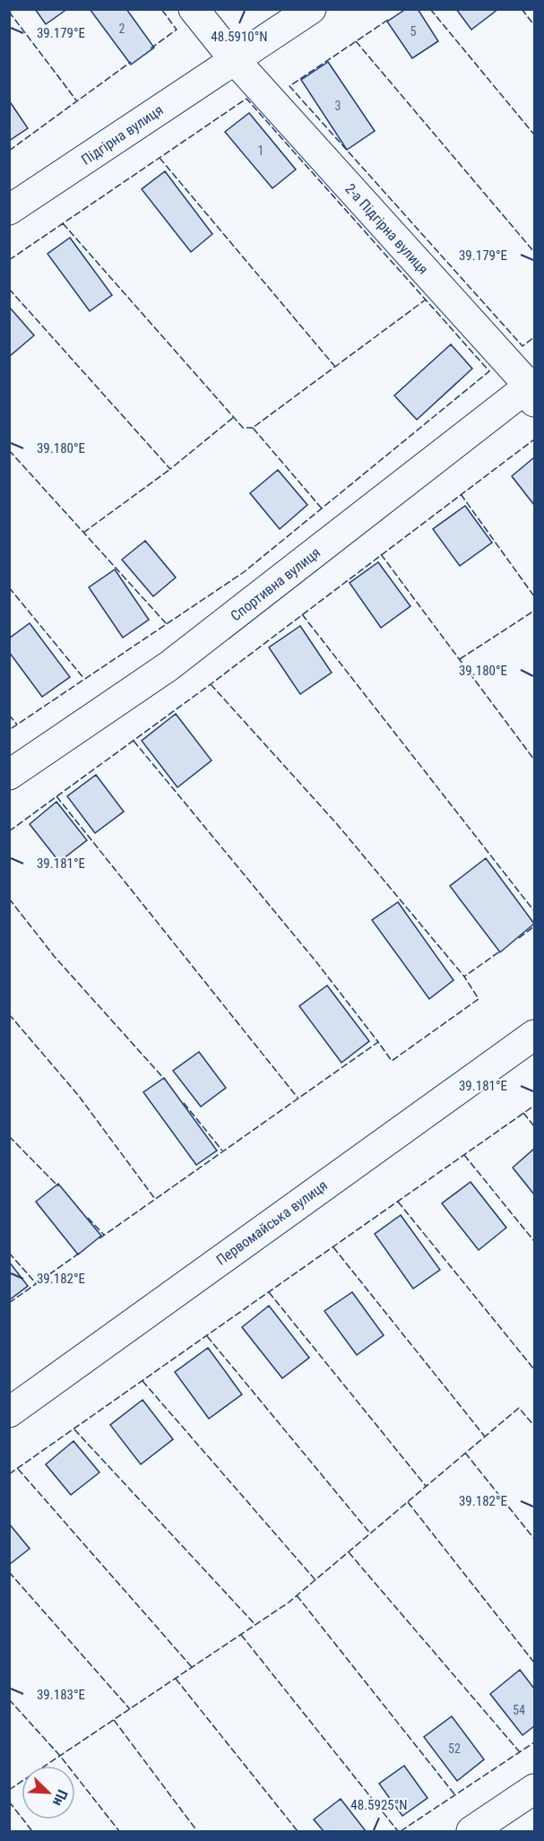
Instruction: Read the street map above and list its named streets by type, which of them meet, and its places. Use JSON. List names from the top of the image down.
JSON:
{
  "streets": {
    "street": [
      "Підгірна вулиця",
      "2-а Підгірна вулиця",
      "Спортивна вулиця",
      "Первомайська вулиця"
    ]
  },
  "crossings": [
    ["Підгірна вулиця", "2-а Підгірна вулиця"],
    ["2-а Підгірна вулиця", "Спортивна вулиця"]
  ],
  "house_numbers": [
    "2",
    "5",
    "3",
    "1",
    "54",
    "52"
  ],
  "north": "bottom right",
  "coordinates": [
    "39.179°E",
    "48.5910°N",
    "39.180°E",
    "39.181°E",
    "39.182°E",
    "39.183°E",
    "48.5925°N"
  ]
}
